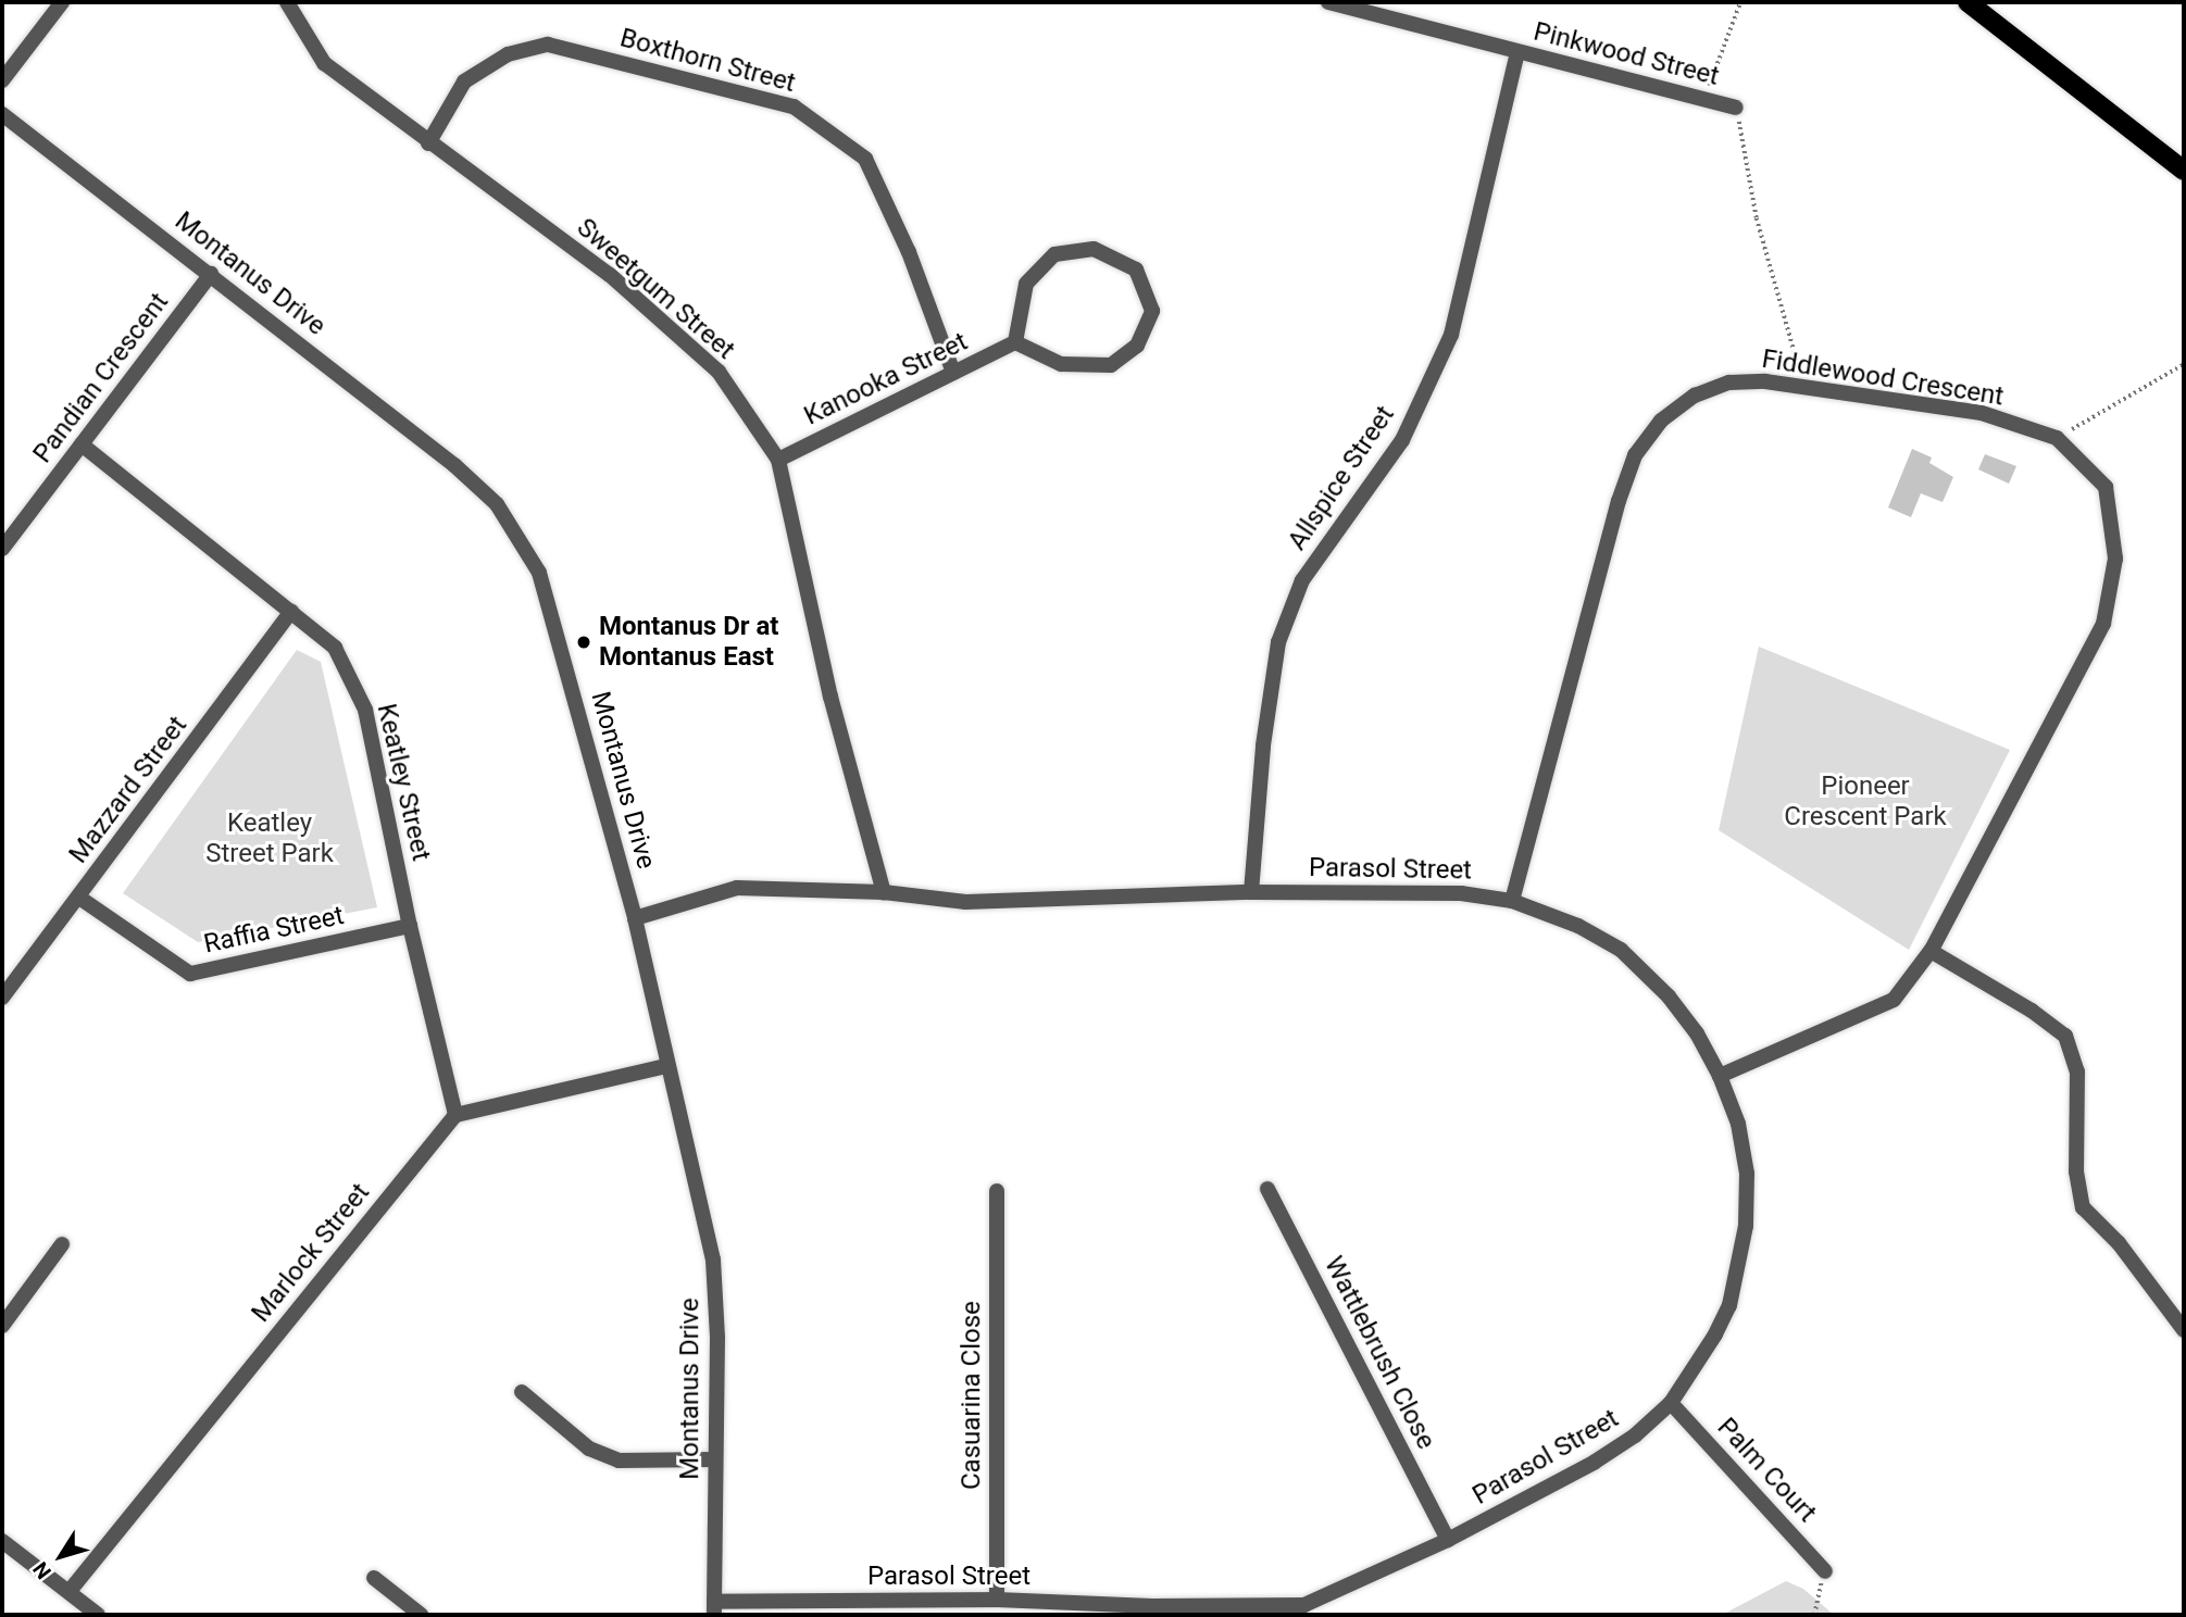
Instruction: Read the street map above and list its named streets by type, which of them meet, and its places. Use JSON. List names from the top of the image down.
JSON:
{
  "streets": {
    "street": [
      "Pinkwood Street",
      "Boxthorn Street",
      "Montanus Drive",
      "Sweetgum Street",
      "Pandian Crescent",
      "Fiddlewood Crescent",
      "Kanooka Street",
      "Allspice Street",
      "Keatley Street",
      "Mazzard Street",
      "Parasol Street",
      "Raffia Street",
      "Marlock Street",
      "Wattlebrush Close",
      "Casuarina Close",
      "Palm Court"
    ]
  },
  "crossings": [
    ["Pinkwood Street", "Allspice Street"],
    ["Boxthorn Street", "Sweetgum Street"],
    ["Boxthorn Street", "Kanooka Street"],
    ["Montanus Drive", "Pandian Crescent"],
    ["Montanus Drive", "Parasol Street"],
    ["Sweetgum Street", "Kanooka Street"],
    ["Sweetgum Street", "Parasol Street"],
    ["Pandian Crescent", "Keatley Street"],
    ["Fiddlewood Crescent", "Parasol Street"],
    ["Allspice Street", "Parasol Street"],
    ["Keatley Street", "Mazzard Street"],
    ["Keatley Street", "Raffia Street"],
    ["Keatley Street", "Marlock Street"],
    ["Mazzard Street", "Raffia Street"],
    ["Parasol Street", "Wattlebrush Close"],
    ["Parasol Street", "Casuarina Close"],
    ["Parasol Street", "Palm Court"]
  ],
  "parks": ["Pioneer Crescent Park", "Keatley Street Park"],
  "places": ["Montanus Dr at Montanus East"],
  "north": "bottom left"
}
